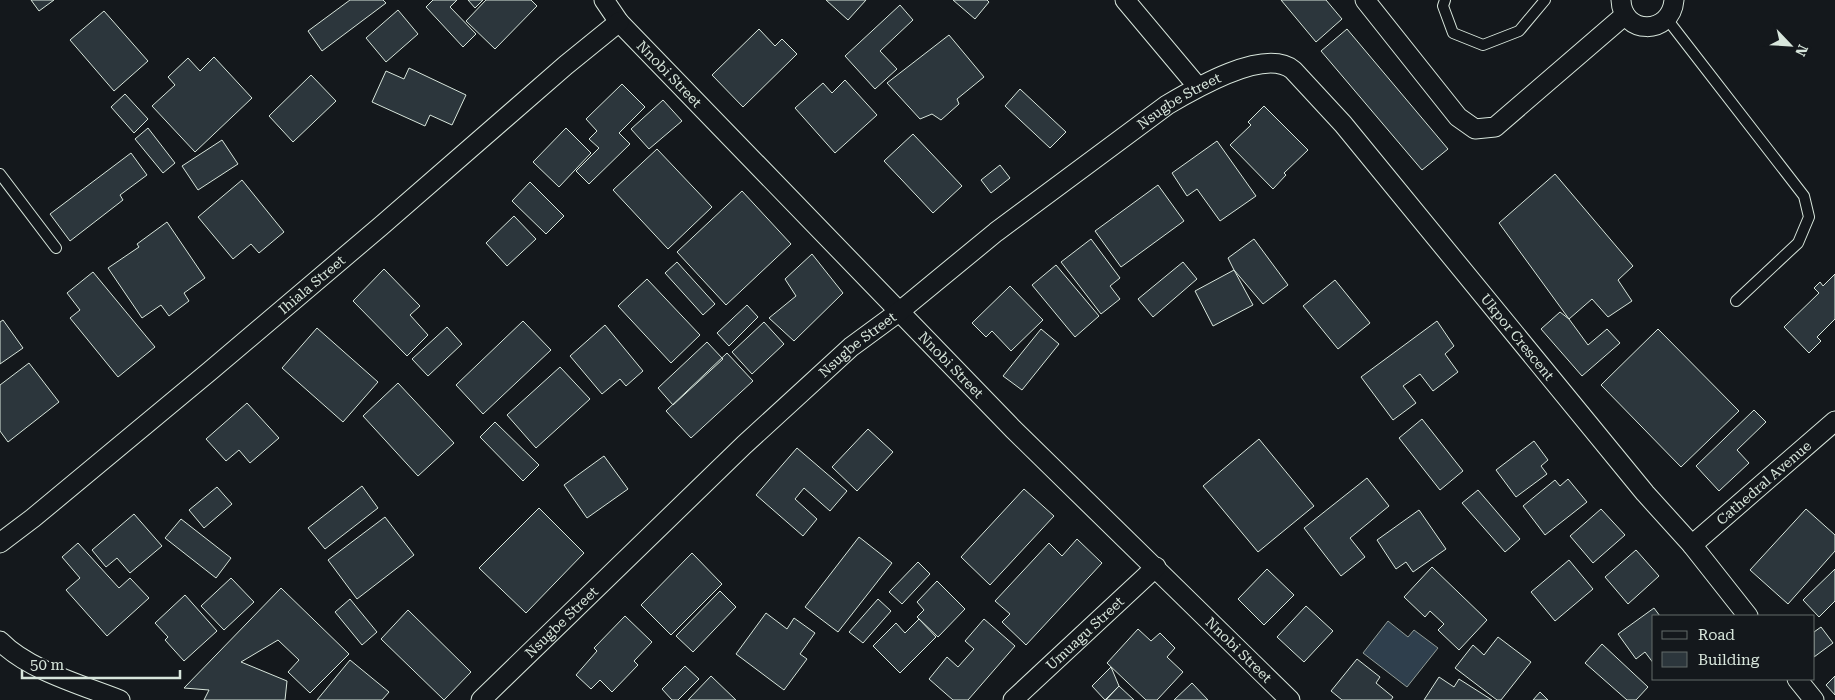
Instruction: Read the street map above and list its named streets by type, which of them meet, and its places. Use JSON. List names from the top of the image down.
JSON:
{
  "streets": {
    "street": [
      "Nnobi Street",
      "Nsugbe Street",
      "Ihiala Street",
      "Ukpor Crescent",
      "Cathedral Avenue",
      "Umuagu Street"
    ]
  },
  "crossings": [
    ["Nnobi Street", "Nsugbe Street"],
    ["Nnobi Street", "Ihiala Street"],
    ["Nnobi Street", "Umuagu Street"],
    ["Nsugbe Street", "Ukpor Crescent"],
    ["Ukpor Crescent", "Cathedral Avenue"]
  ],
  "legend": ["Road", "Building"],
  "scale_bar": "50 m",
  "north": "bottom right"
}
